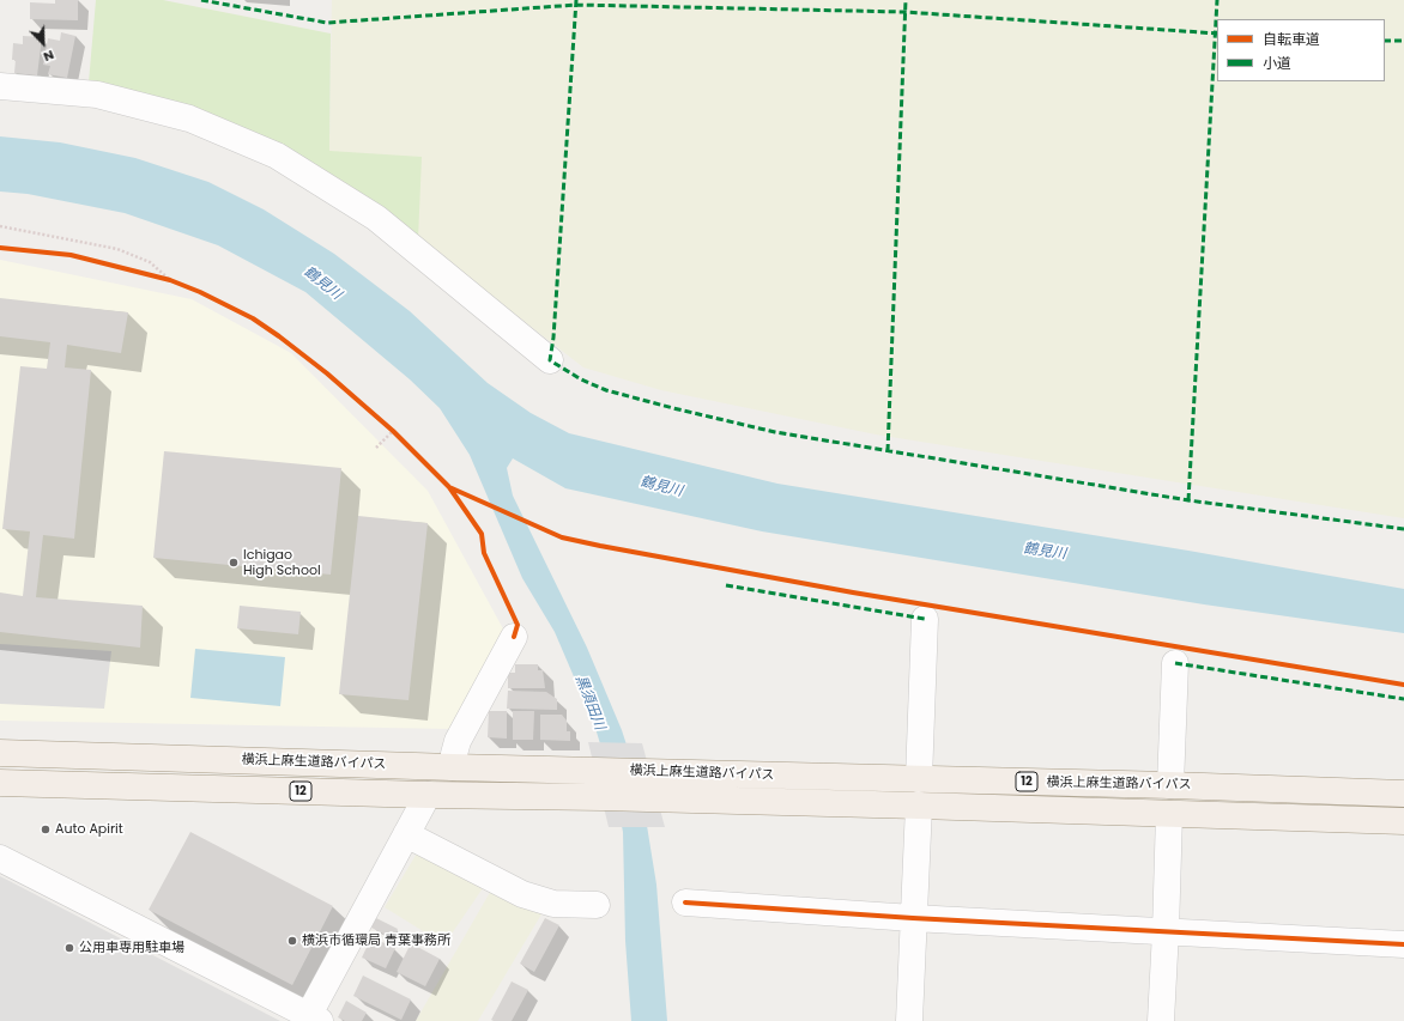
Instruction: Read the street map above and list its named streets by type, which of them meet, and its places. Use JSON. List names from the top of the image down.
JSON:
{
  "streets": {
    "main road": ["横浜上麻生道路バイパス", "12"]
  },
  "water": ["鶴見川", "黒須田川"],
  "places": [
    "Ichigao High School",
    "Auto Apirit",
    "横浜市循環局 青葉事務所",
    "公用車専用駐車場"
  ],
  "legend": ["自転車道", "小道"],
  "north": "bottom right"
}
